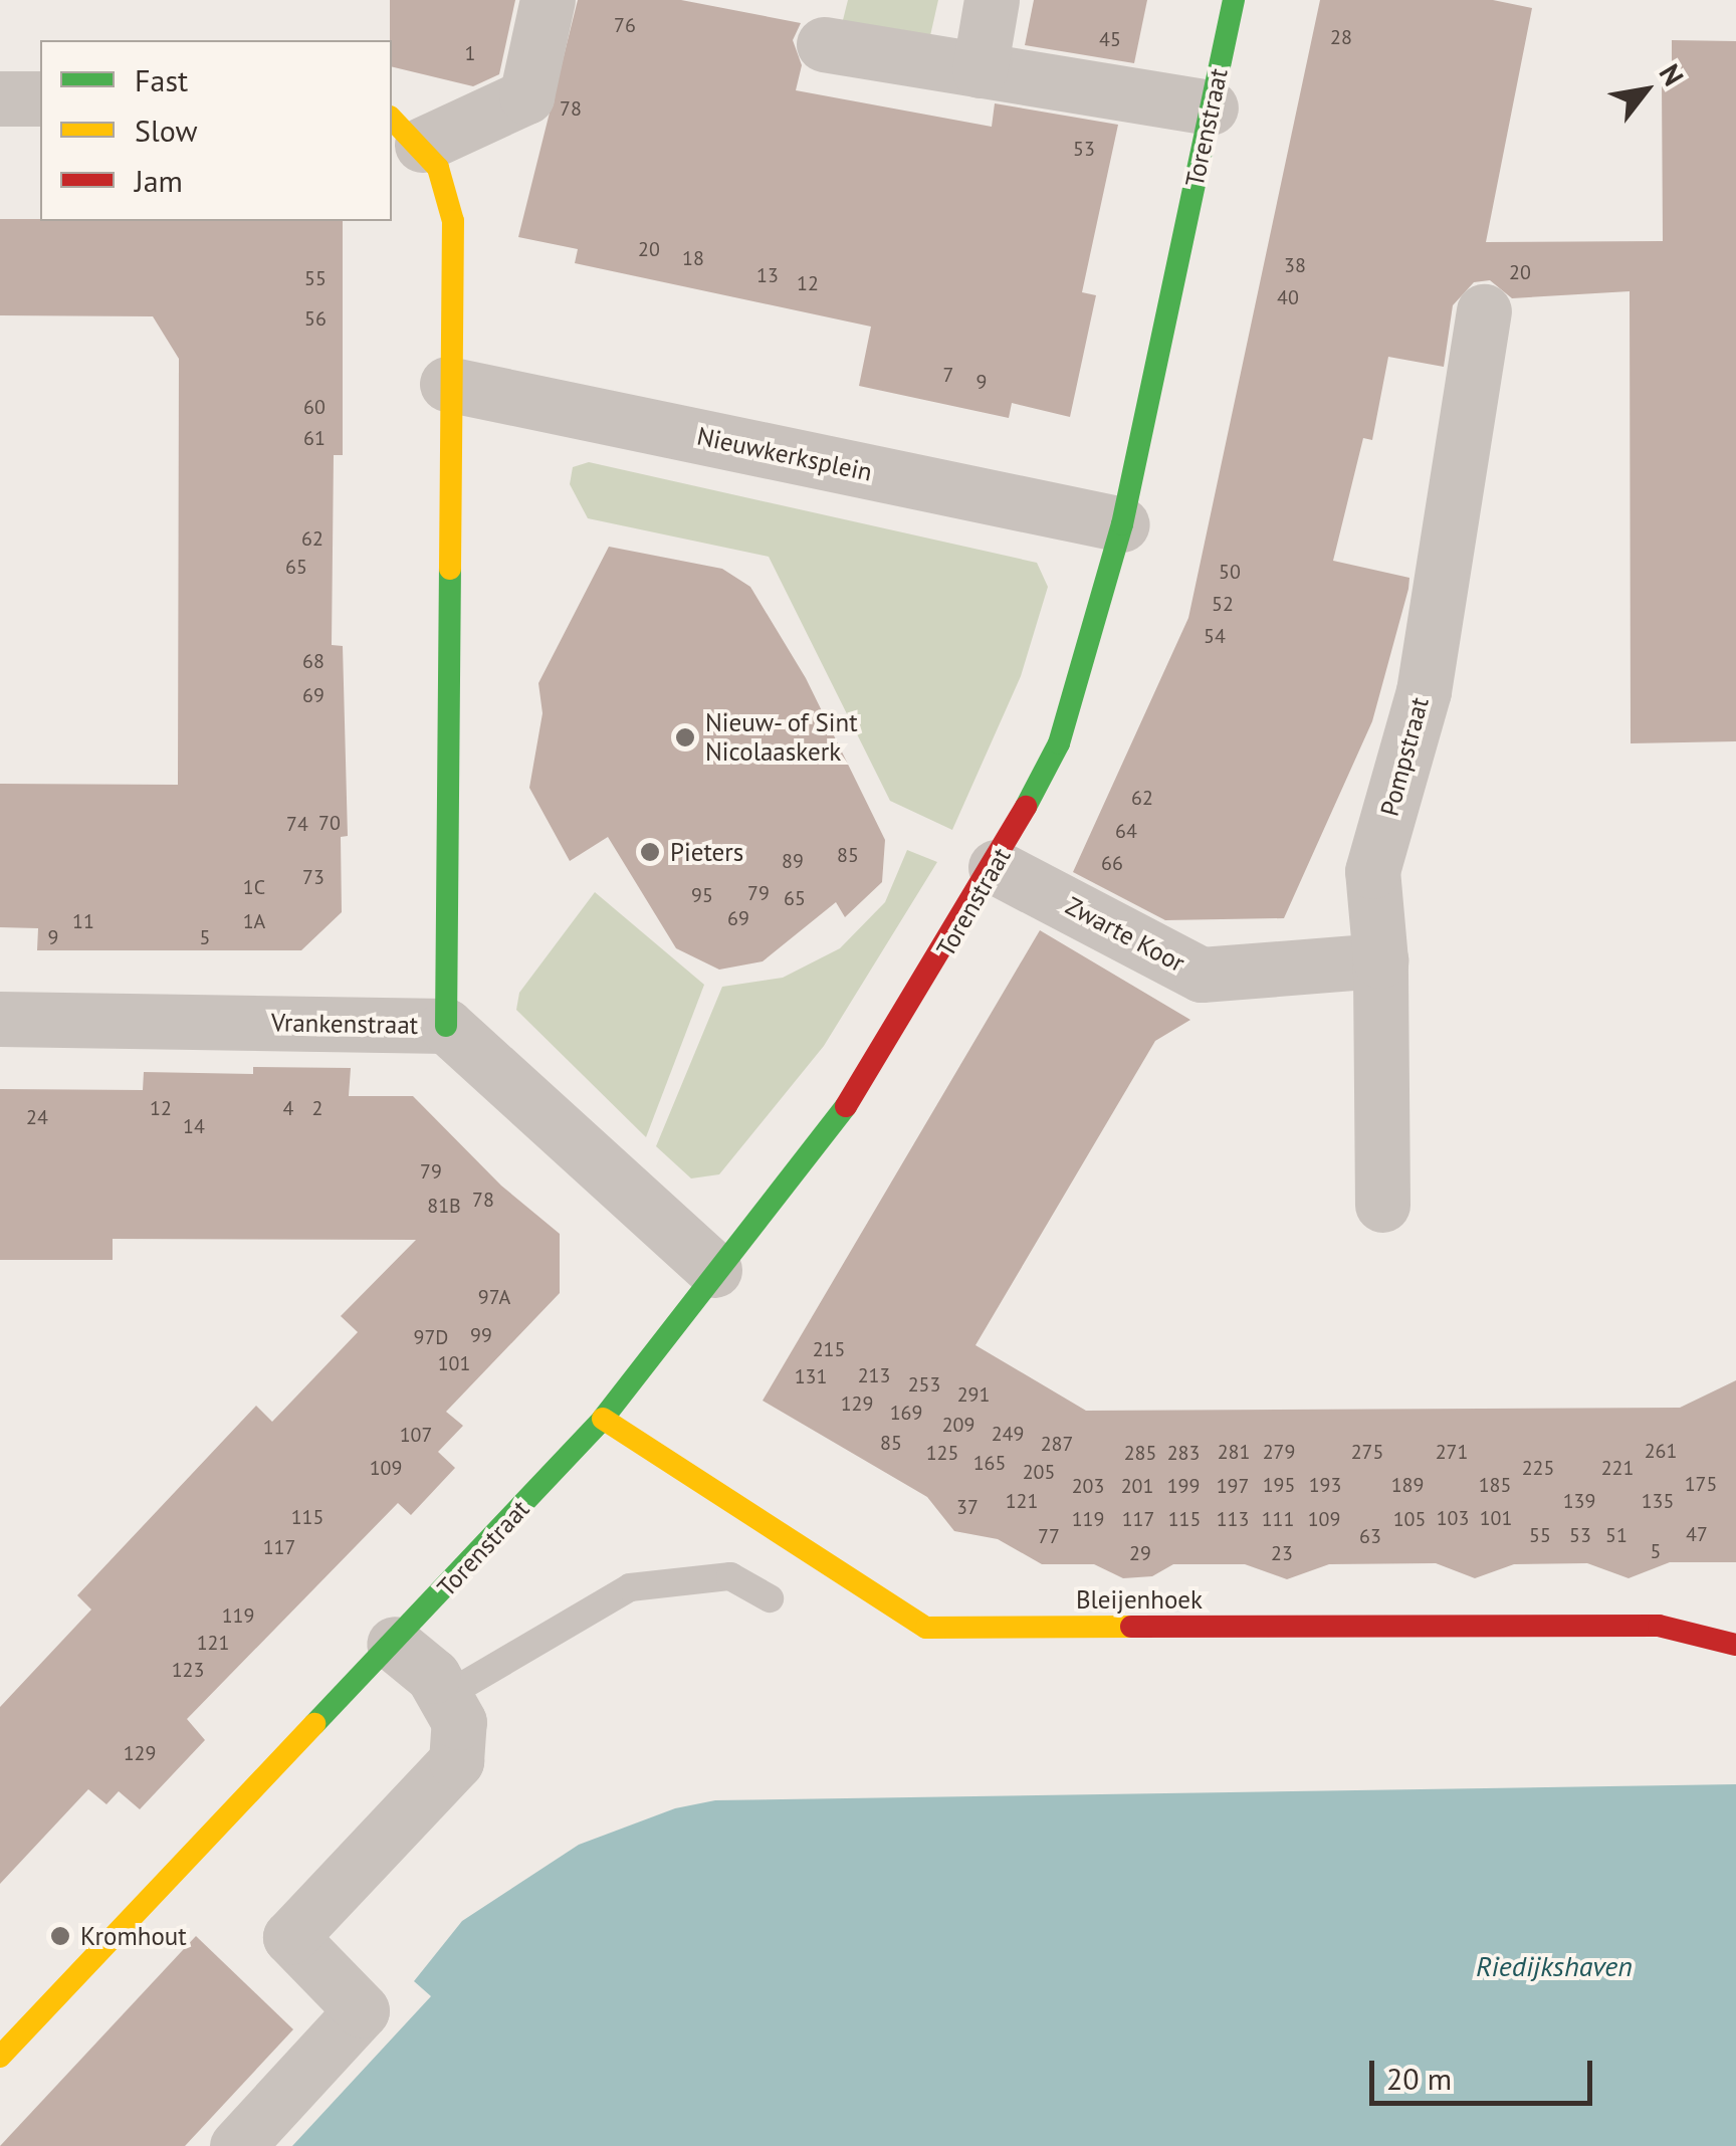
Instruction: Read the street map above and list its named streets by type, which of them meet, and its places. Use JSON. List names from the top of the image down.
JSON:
{
  "streets": {
    "street": [
      "Torenstraat",
      "Nieuwkerksplein",
      "Pompstraat",
      "Zwarte Koor",
      "Vrankenstraat",
      "Bleijenhoek"
    ]
  },
  "crossings": [
    ["Torenstraat", "Nieuwkerksplein"],
    ["Torenstraat", "Zwarte Koor"],
    ["Torenstraat", "Vrankenstraat"],
    ["Torenstraat", "Bleijenhoek"],
    ["Pompstraat", "Zwarte Koor"]
  ],
  "water": ["Riedijkshaven"],
  "places": ["Nieuw- of Sint Nicolaaskerk", "Pieters", "Kromhout"],
  "house_numbers": [
    "76",
    "28",
    "45",
    "1",
    "78",
    "53",
    "20",
    "18",
    "38",
    "20",
    "13",
    "55",
    "12",
    "40",
    "56",
    "7",
    "9",
    "60",
    "61",
    "62",
    "65",
    "50",
    "52",
    "54",
    "68",
    "69",
    "62",
    "70",
    "74",
    "64",
    "85",
    "89",
    "66",
    "73",
    "1C",
    "79",
    "95",
    "65",
    "69",
    "11",
    "1A",
    "9",
    "5",
    "12",
    "4",
    "2",
    "24",
    "14",
    "79",
    "78",
    "81B",
    "97A",
    "99",
    "97D",
    "215",
    "101",
    "213",
    "131",
    "253",
    "291",
    "129",
    "169",
    "209",
    "249",
    "107",
    "85",
    "287",
    "261",
    "281",
    "279",
    "275",
    "271",
    "125",
    "285",
    "283",
    "165",
    "109",
    "225",
    "221",
    "205",
    "175",
    "195",
    "193",
    "189",
    "185",
    "203",
    "201",
    "199",
    "197",
    "121",
    "139",
    "135",
    "37",
    "115",
    "103",
    "101",
    "119",
    "117",
    "115",
    "113",
    "111",
    "109",
    "105",
    "47",
    "55",
    "53",
    "51",
    "77",
    "63",
    "117",
    "5",
    "29",
    "23",
    "119",
    "121",
    "123",
    "129"
  ],
  "legend": ["Fast", "Slow", "Jam"],
  "scale_bar": "20 m",
  "north": "top right"
}
